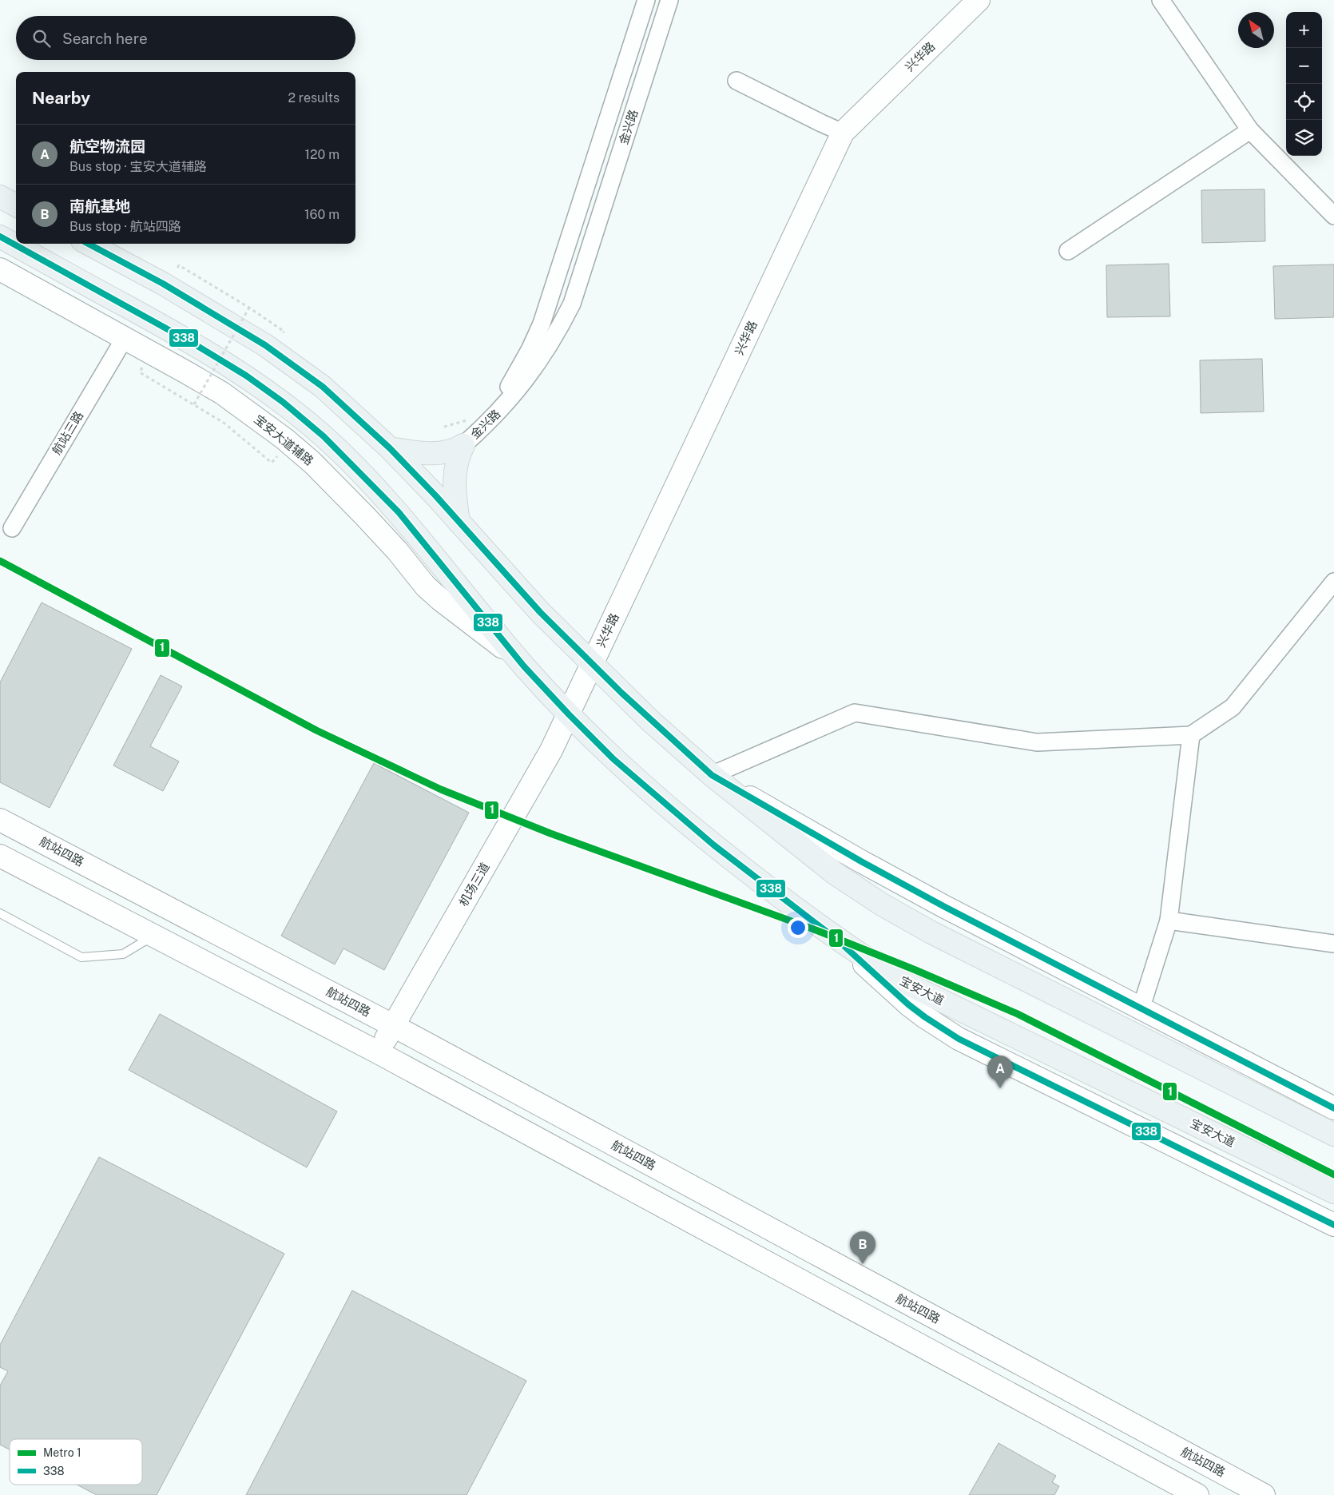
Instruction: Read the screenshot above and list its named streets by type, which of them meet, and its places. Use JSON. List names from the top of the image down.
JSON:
{
  "streets": {
    "main road": ["宝安大道"],
    "street": [
      "兴华路",
      "金兴路",
      "航站三路",
      "宝安大道辅路",
      "航站四路",
      "机场三道"
    ]
  },
  "crossings": [
    ["兴华路", "机场三道"],
    ["兴华路", "宝安大道"],
    ["航站三路", "宝安大道辅路"],
    ["宝安大道辅路", "宝安大道"],
    ["航站四路", "机场三道"],
    ["机场三道", "宝安大道"]
  ],
  "lines": ["transit line 338", "metro line 1"],
  "legend": ["Metro 1", "338"],
  "north": "top left",
  "page": {
    "map_buttons": ["+", "−"],
    "search": "Search here",
    "heading": ["Nearby", "2 results"],
    "list": [
      {
        "mark": "A",
        "name": "航空物流园",
        "note": "Bus stop · 宝安大道辅路",
        "value": "120 m"
      },
      {
        "mark": "B",
        "name": "南航基地",
        "note": "Bus stop · 航站四路",
        "value": "160 m"
      }
    ],
    "pins": ["A", "B"]
  }
}
